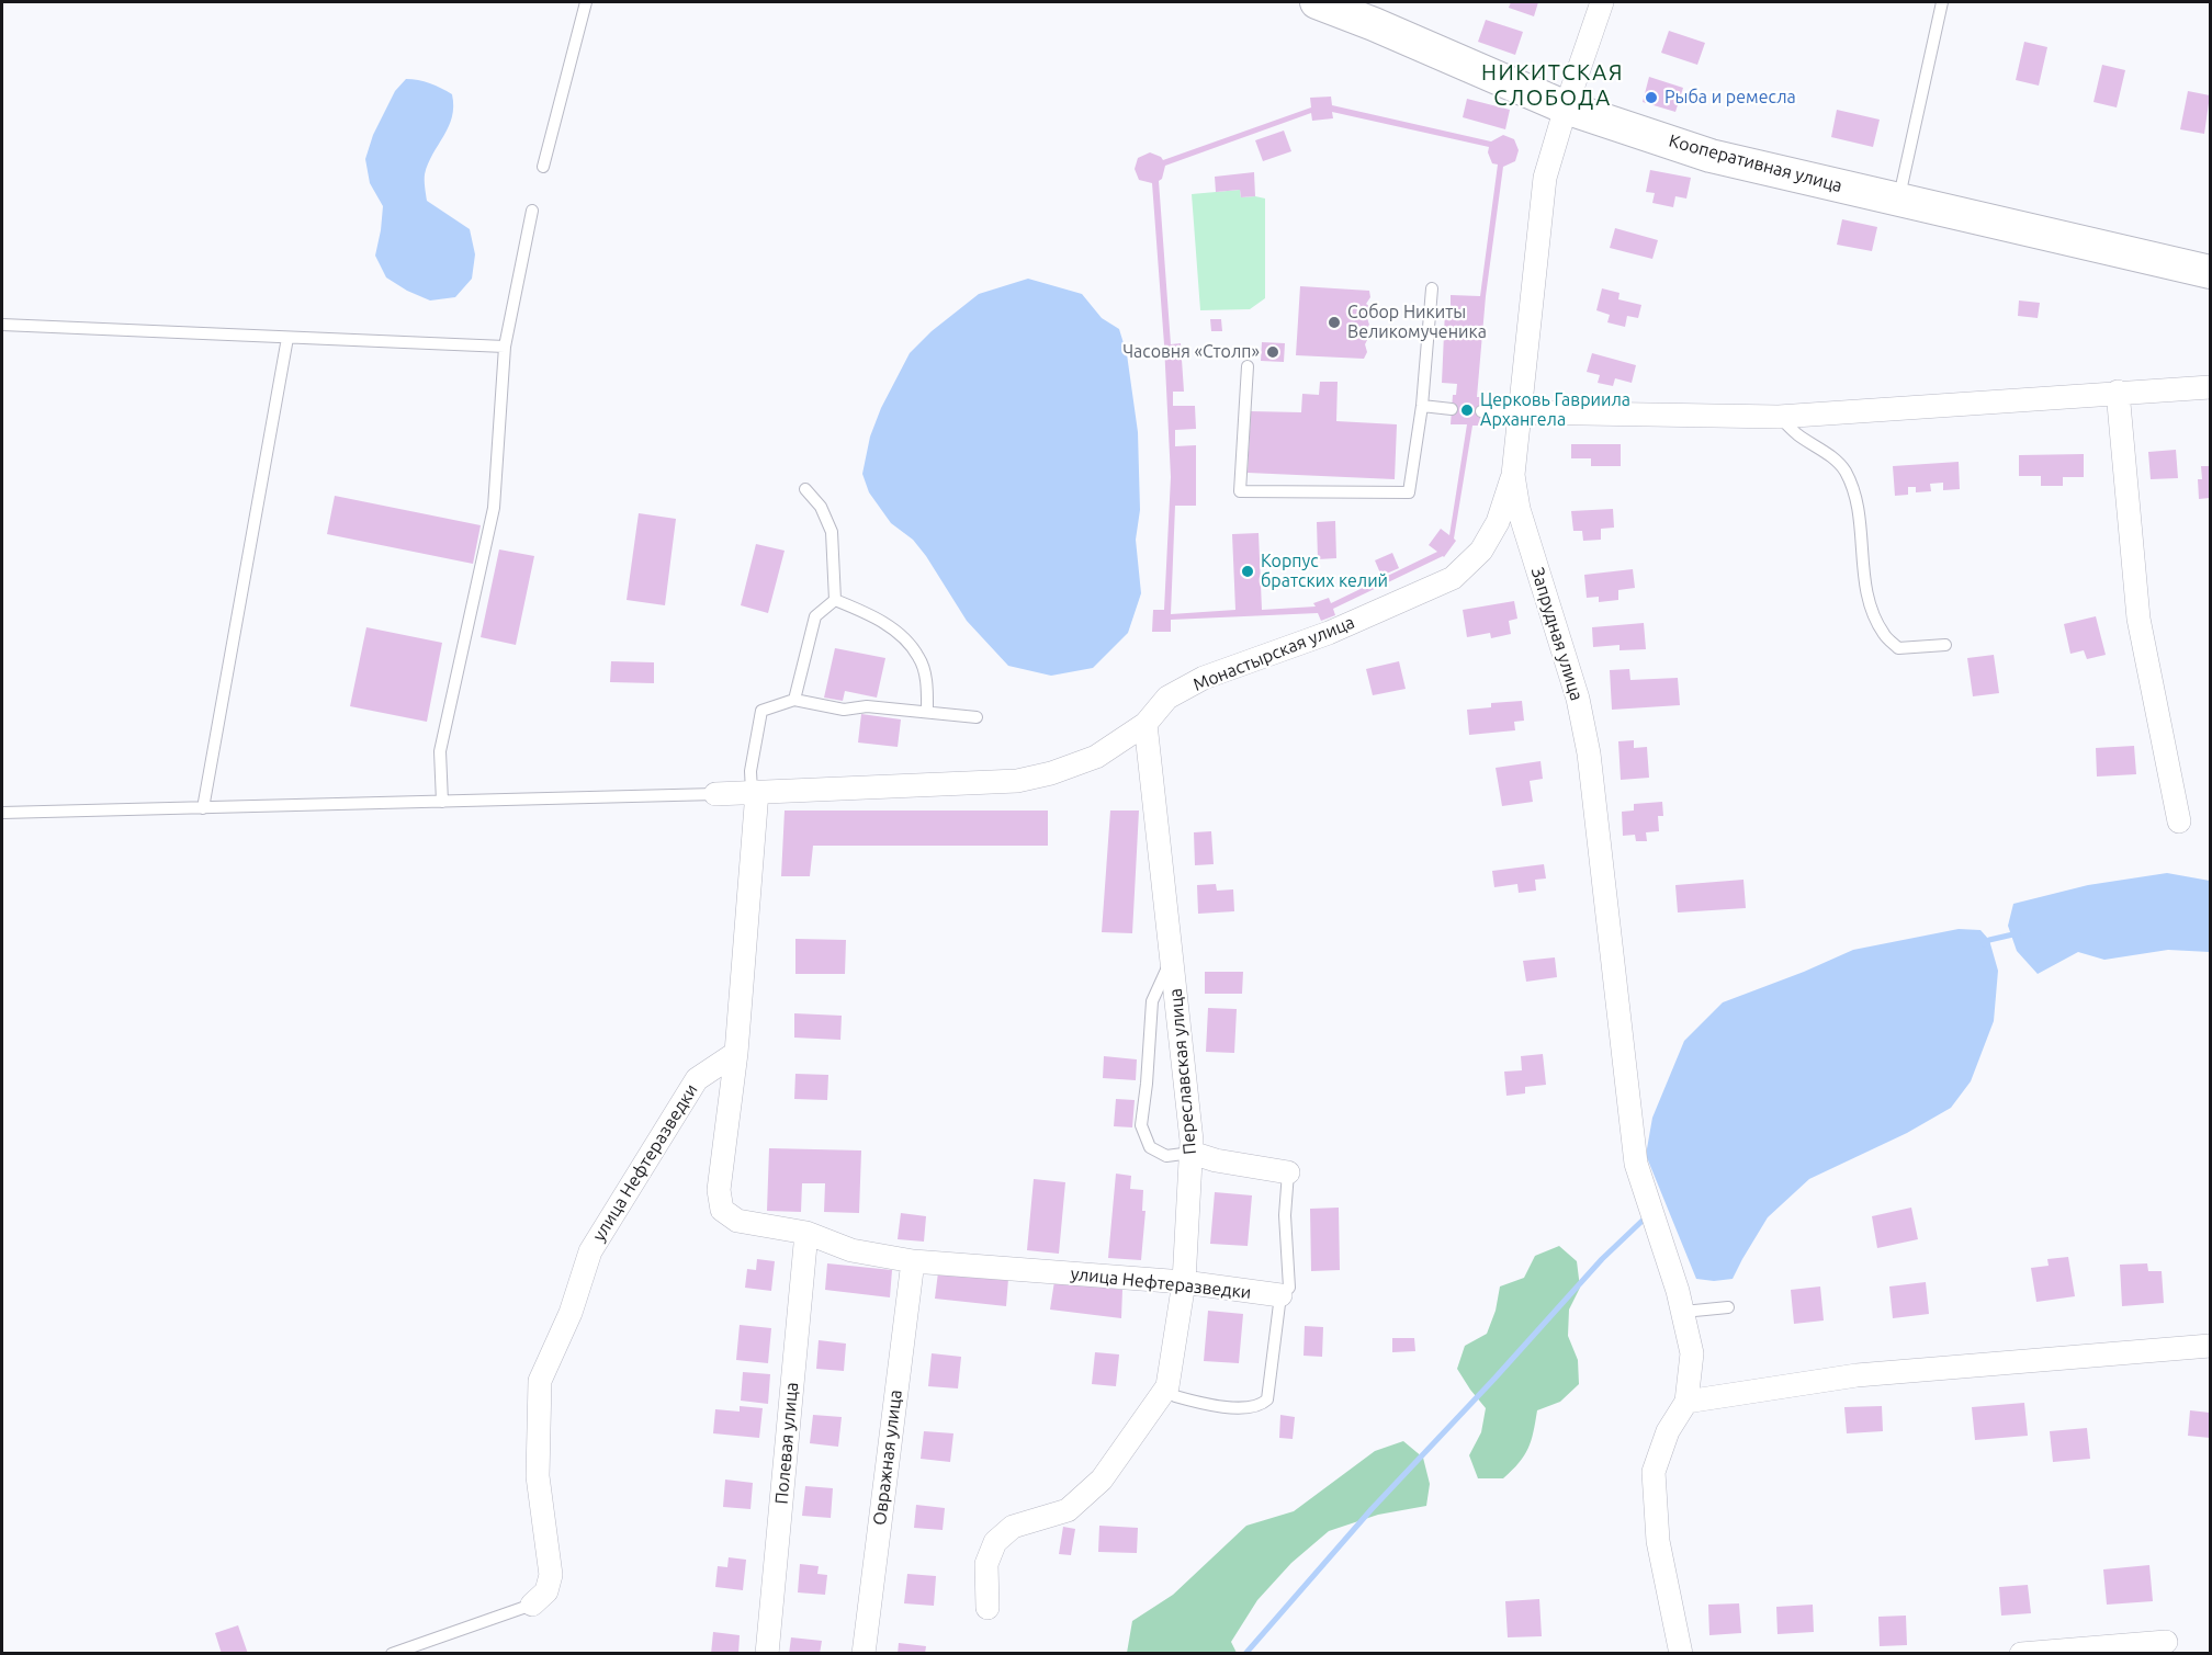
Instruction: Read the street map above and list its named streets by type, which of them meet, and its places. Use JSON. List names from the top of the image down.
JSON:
{
  "streets": {
    "street": [
      "Кооперативная улица",
      "Запрудная улица",
      "Монастырская улица",
      "Переславская улица",
      "улица Нефтеразведки",
      "Полевая улица",
      "Овражная улица"
    ]
  },
  "crossings": [
    ["Кооперативная улица", "Запрудная улица"],
    ["Запрудная улица", "Монастырская улица"],
    ["Монастырская улица", "Переславская улица"],
    ["Переславская улица", "улица Нефтеразведки"],
    ["улица Нефтеразведки", "Полевая улица"],
    ["улица Нефтеразведки", "Овражная улица"]
  ],
  "districts": ["НИКИТСКАЯ СЛОБОДА"],
  "places": [
    "Рыба и ремесла",
    "Собор Никиты Великомученика",
    "Часовня «Столп»",
    "Церковь Гавриила Архангела",
    "Корпус братских келий"
  ]
}
